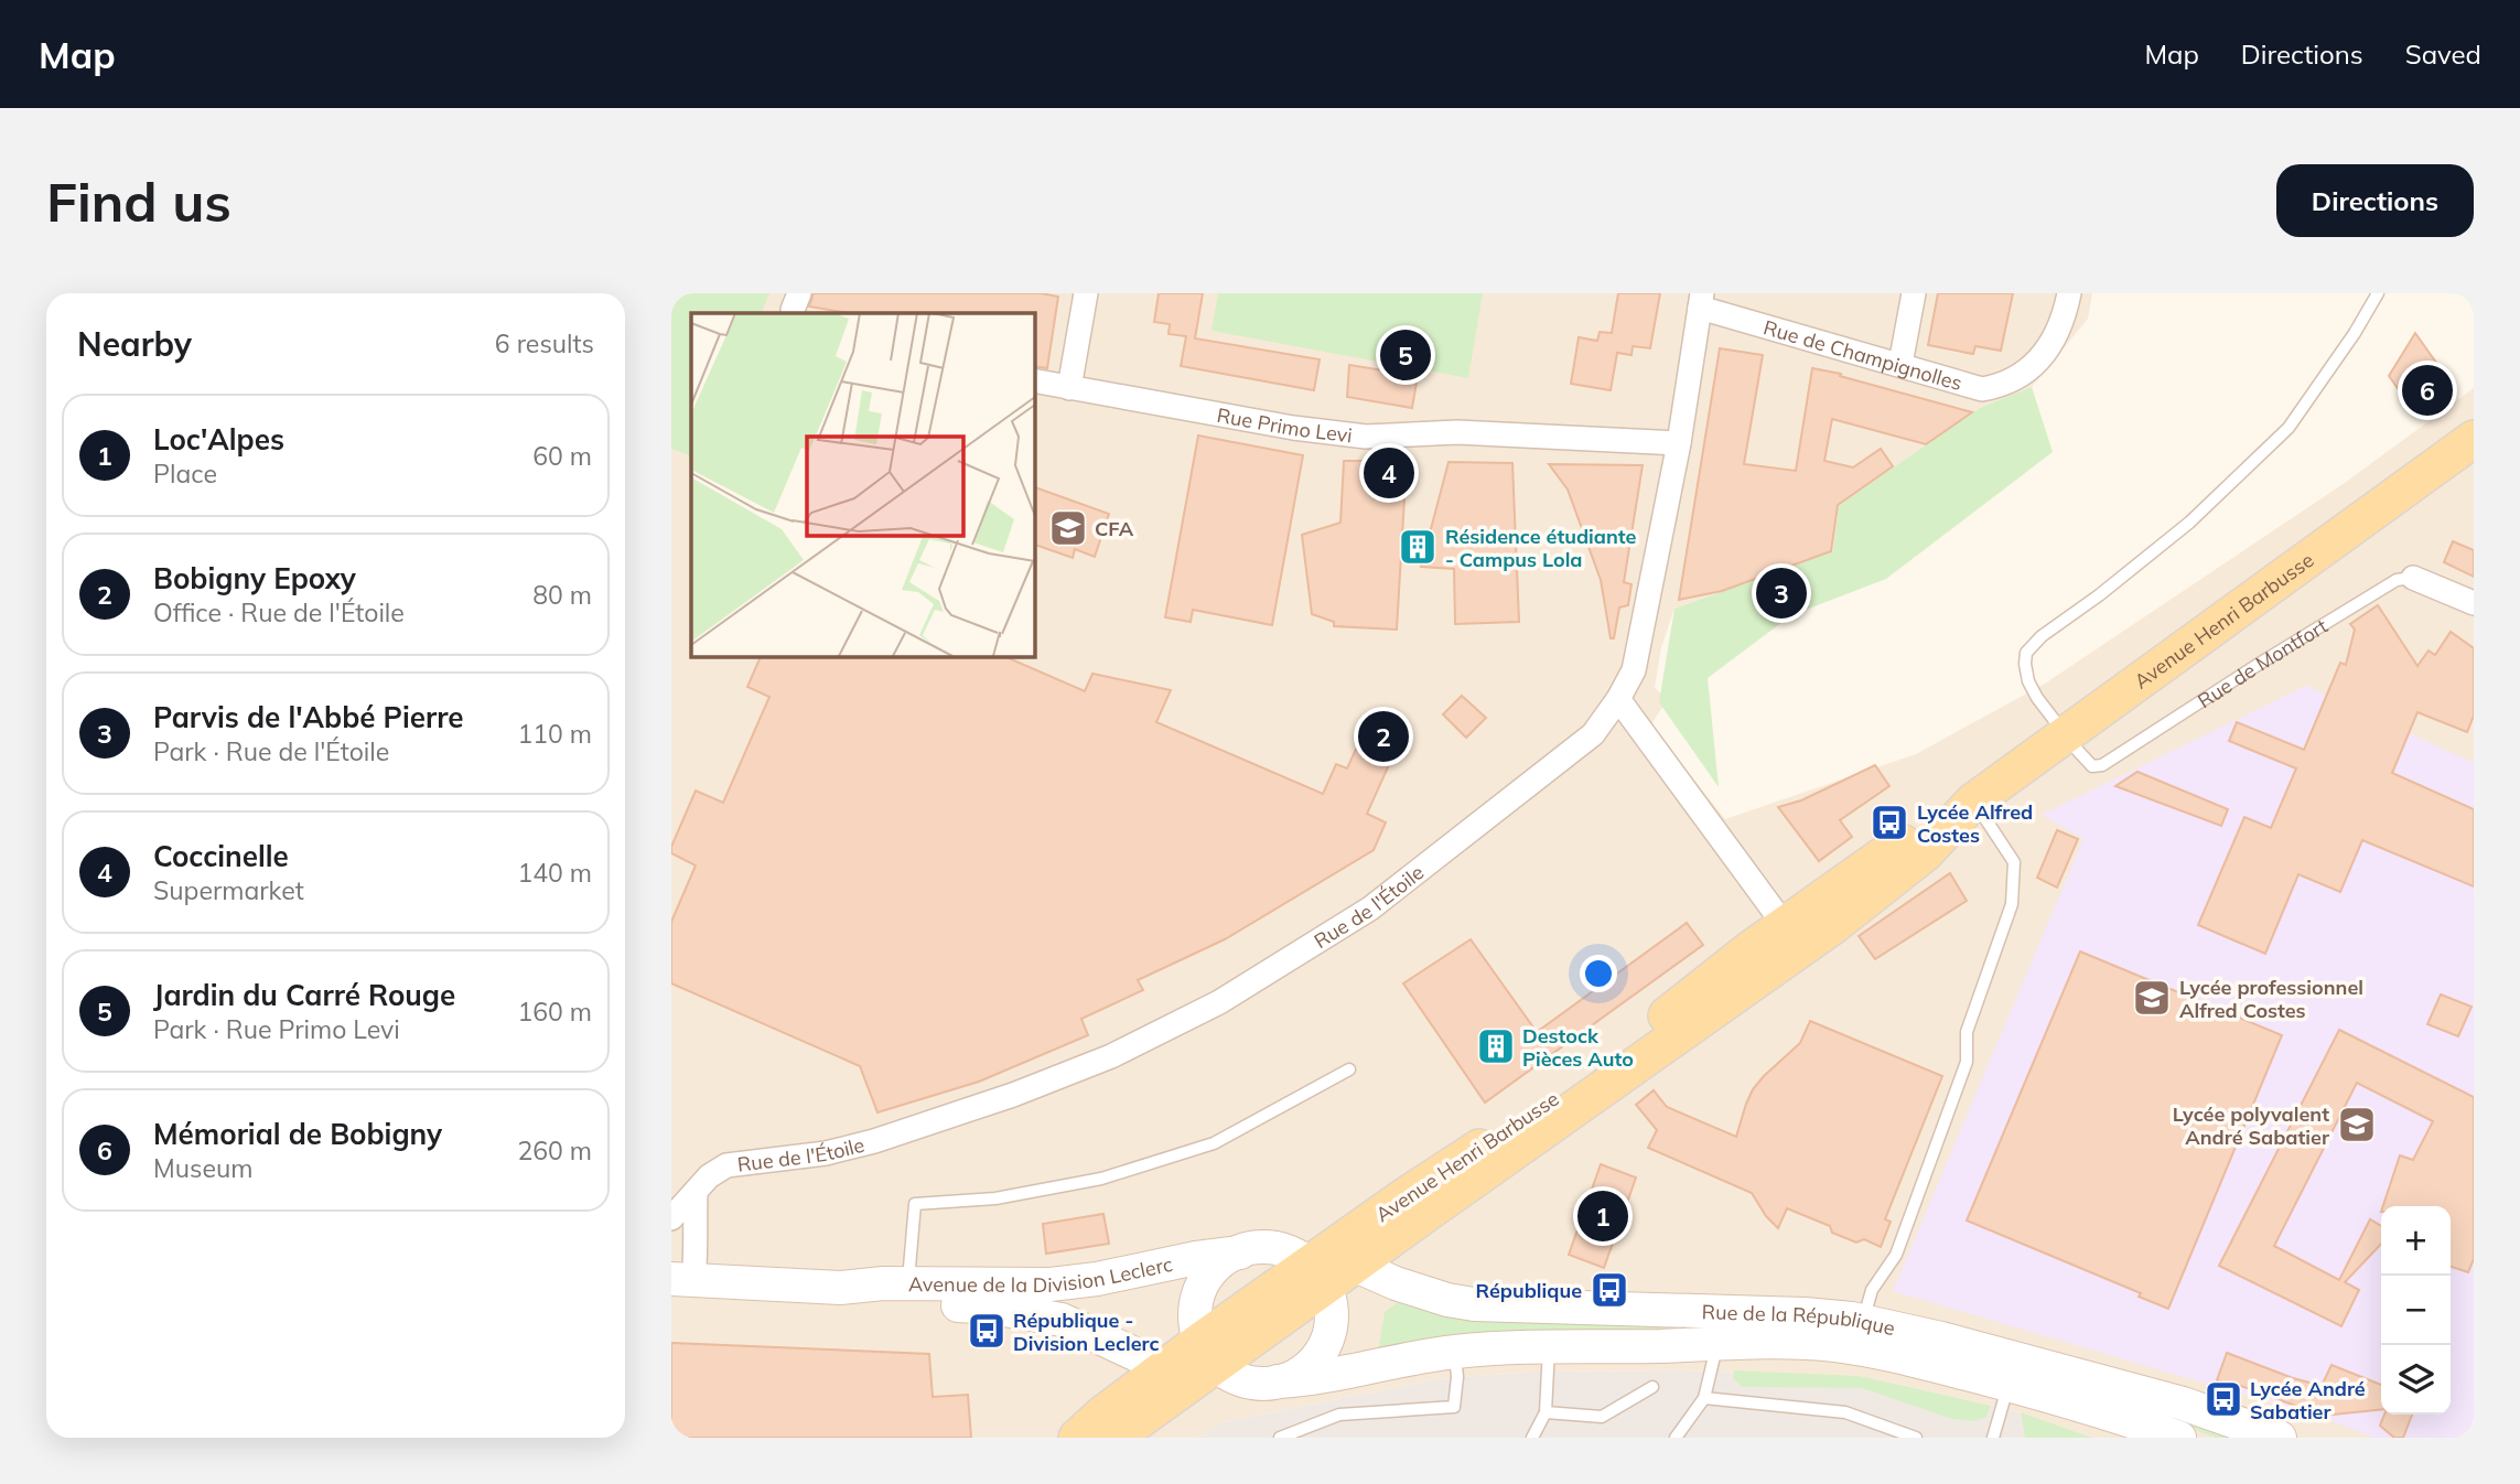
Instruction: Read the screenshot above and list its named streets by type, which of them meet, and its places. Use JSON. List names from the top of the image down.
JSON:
{
  "streets": {
    "main road": ["Avenue Henri Barbusse", "Avenue de la Division Leclerc", "Rue de la République"],
    "street": [
      "Rue de Champignolles",
      "Rue Primo Levi",
      "Rue de Montfort",
      "Rue de l'Étoile"
    ]
  },
  "crossings": [
    ["Rue de Champignolles", "Rue de l'Étoile"],
    ["Rue Primo Levi", "Rue de l'Étoile"],
    ["Avenue Henri Barbusse", "Rue de Montfort"],
    ["Avenue Henri Barbusse", "Avenue de la Division Leclerc"],
    ["Avenue Henri Barbusse", "Rue de la République"]
  ],
  "places": {
    "school or university": ["CFA", "Lycée professionnel Alfred Costes", "Lycée polyvalent André Sabatier"],
    "building": ["Résidence étudiante - Campus Lola", "Destock Pièces Auto"],
    "bus stop": [
      "Lycée Alfred Costes",
      "République",
      "République - Division Leclerc",
      "Lycée André Sabatier"
    ]
  },
  "page": {
    "header": "Map",
    "nav": ["Map", "Directions", "Saved"],
    "buttons": "Directions",
    "title": "Find us",
    "heading": ["Nearby", "6 results"],
    "pins": [
      "5",
      "6",
      "4",
      "3",
      "2",
      "1"
    ],
    "list": [
      {
        "mark": "1",
        "name": "Loc'Alpes",
        "note": "Place",
        "value": "60 m"
      },
      {
        "mark": "2",
        "name": "Bobigny Epoxy",
        "note": "Office · Rue de l'Étoile",
        "value": "80 m"
      },
      {
        "mark": "3",
        "name": "Parvis de l'Abbé Pierre",
        "note": "Park · Rue de l'Étoile",
        "value": "110 m"
      },
      {
        "mark": "4",
        "name": "Coccinelle",
        "note": "Supermarket",
        "value": "140 m"
      },
      {
        "mark": "5",
        "name": "Jardin du Carré Rouge",
        "note": "Park · Rue Primo Levi",
        "value": "160 m"
      },
      {
        "mark": "6",
        "name": "Mémorial de Bobigny",
        "note": "Museum",
        "value": "260 m"
      }
    ],
    "map_buttons": ["+", "−"]
  }
}
